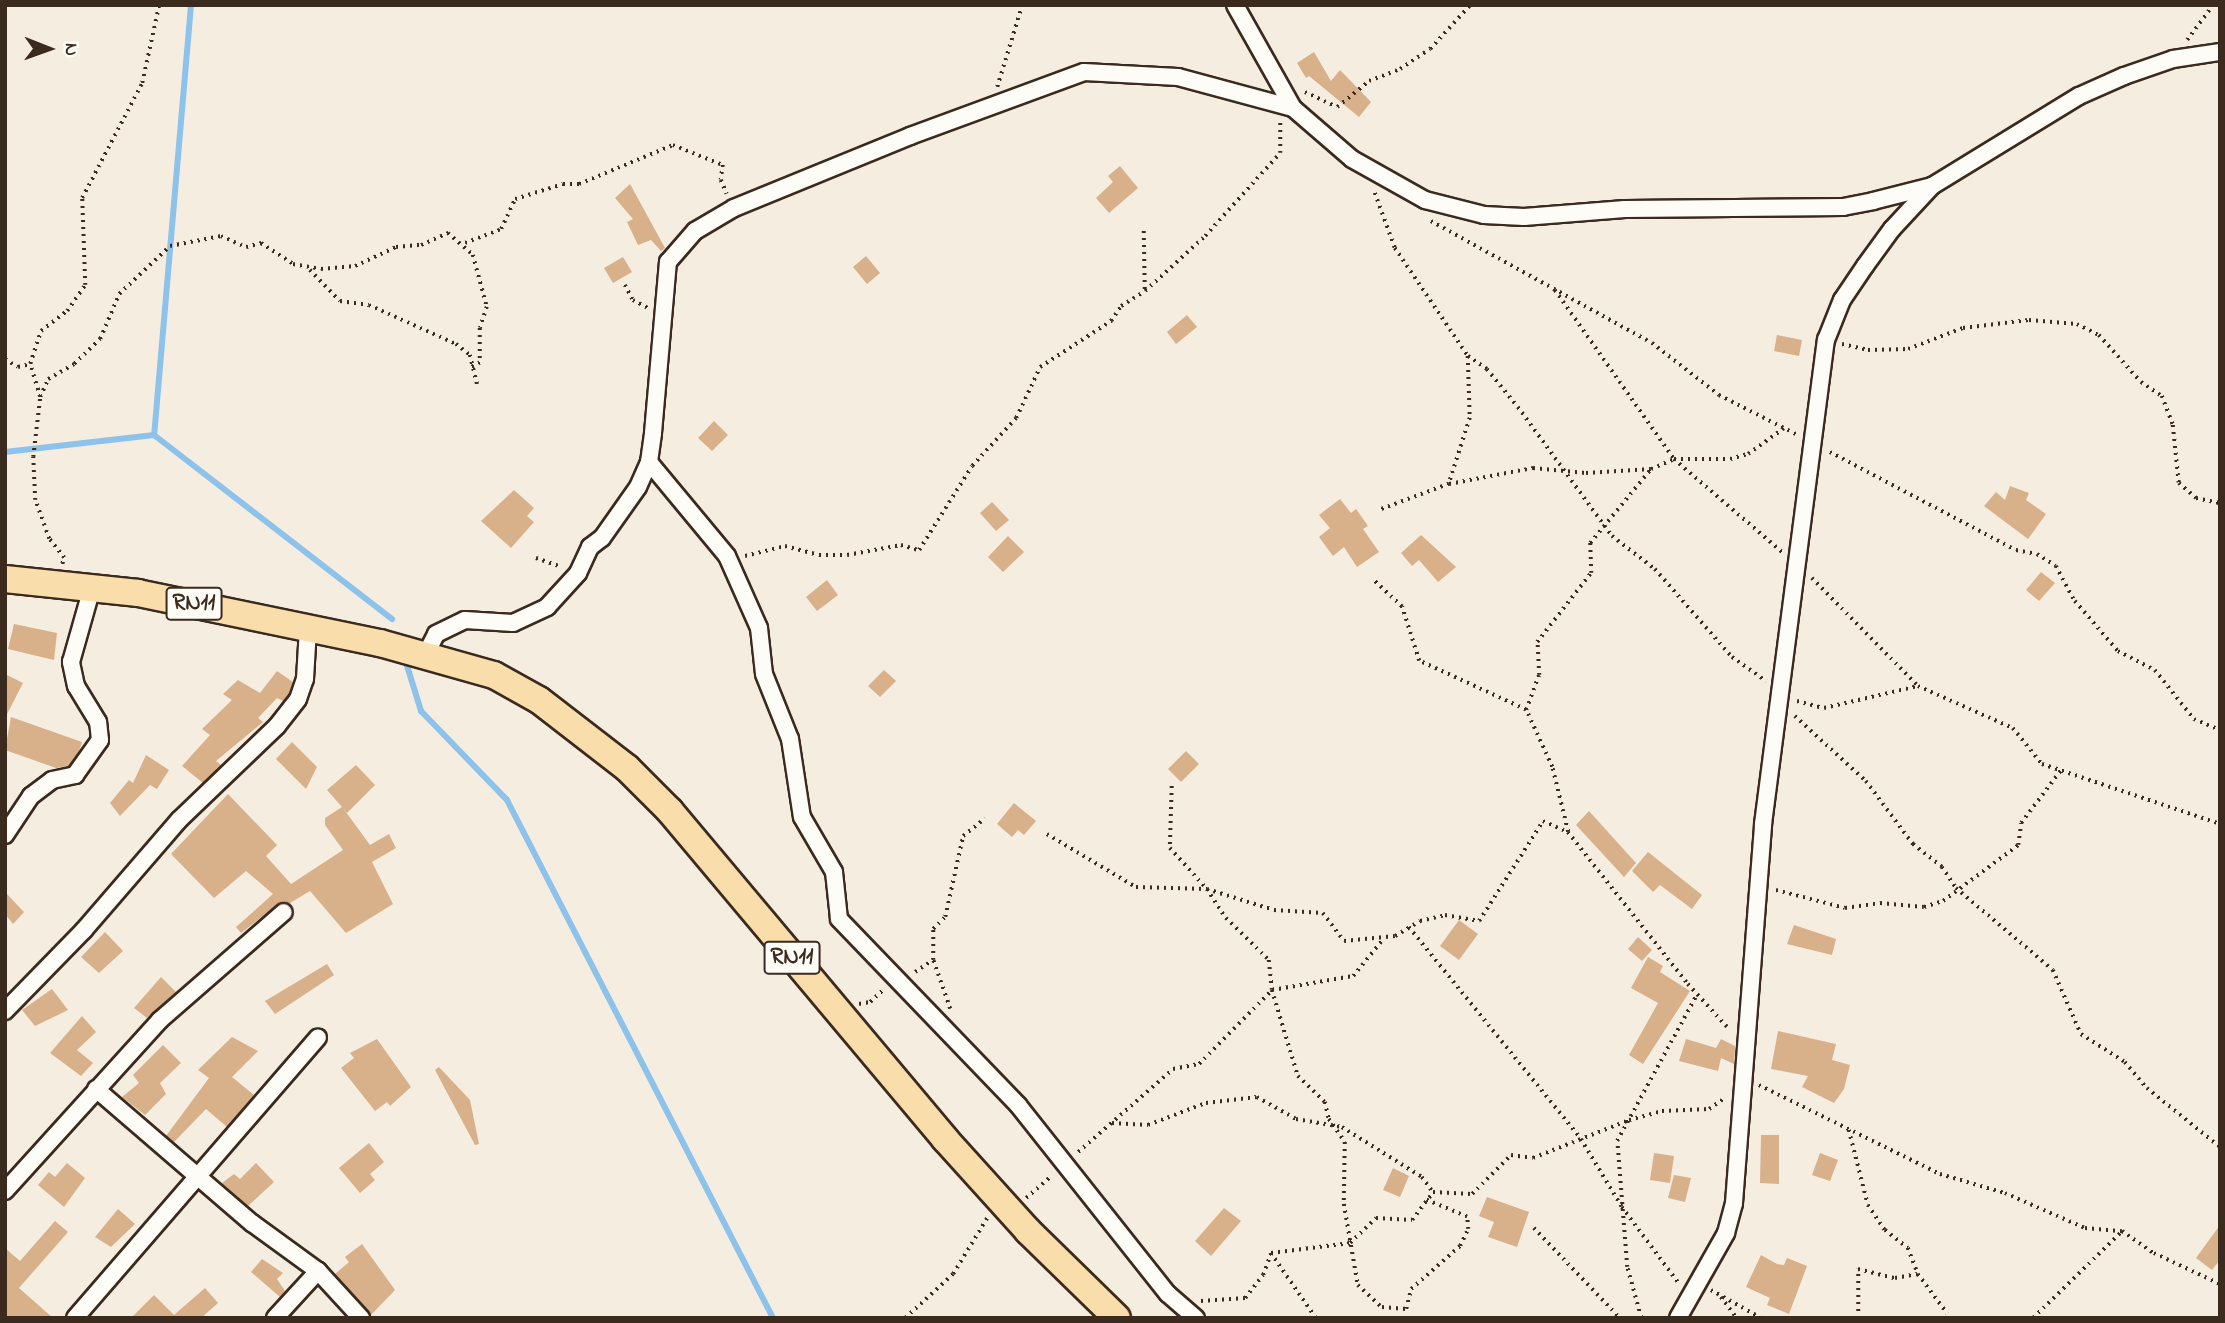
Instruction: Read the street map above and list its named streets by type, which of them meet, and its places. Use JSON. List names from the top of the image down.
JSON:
{
  "streets": {
    "main road": ["RN11"]
  },
  "north": "right"
}
